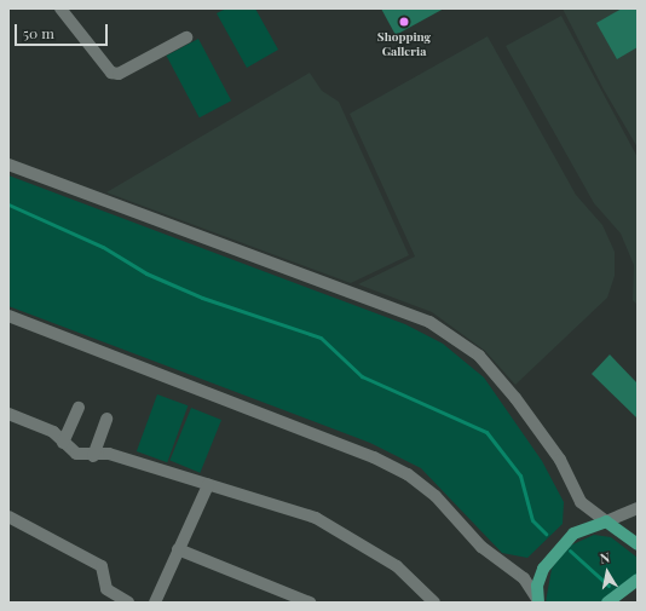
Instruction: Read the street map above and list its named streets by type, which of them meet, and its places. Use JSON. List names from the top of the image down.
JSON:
{
  "places": ["Shopping Galleria"],
  "scale_bar": "50 m",
  "north": "top"
}
